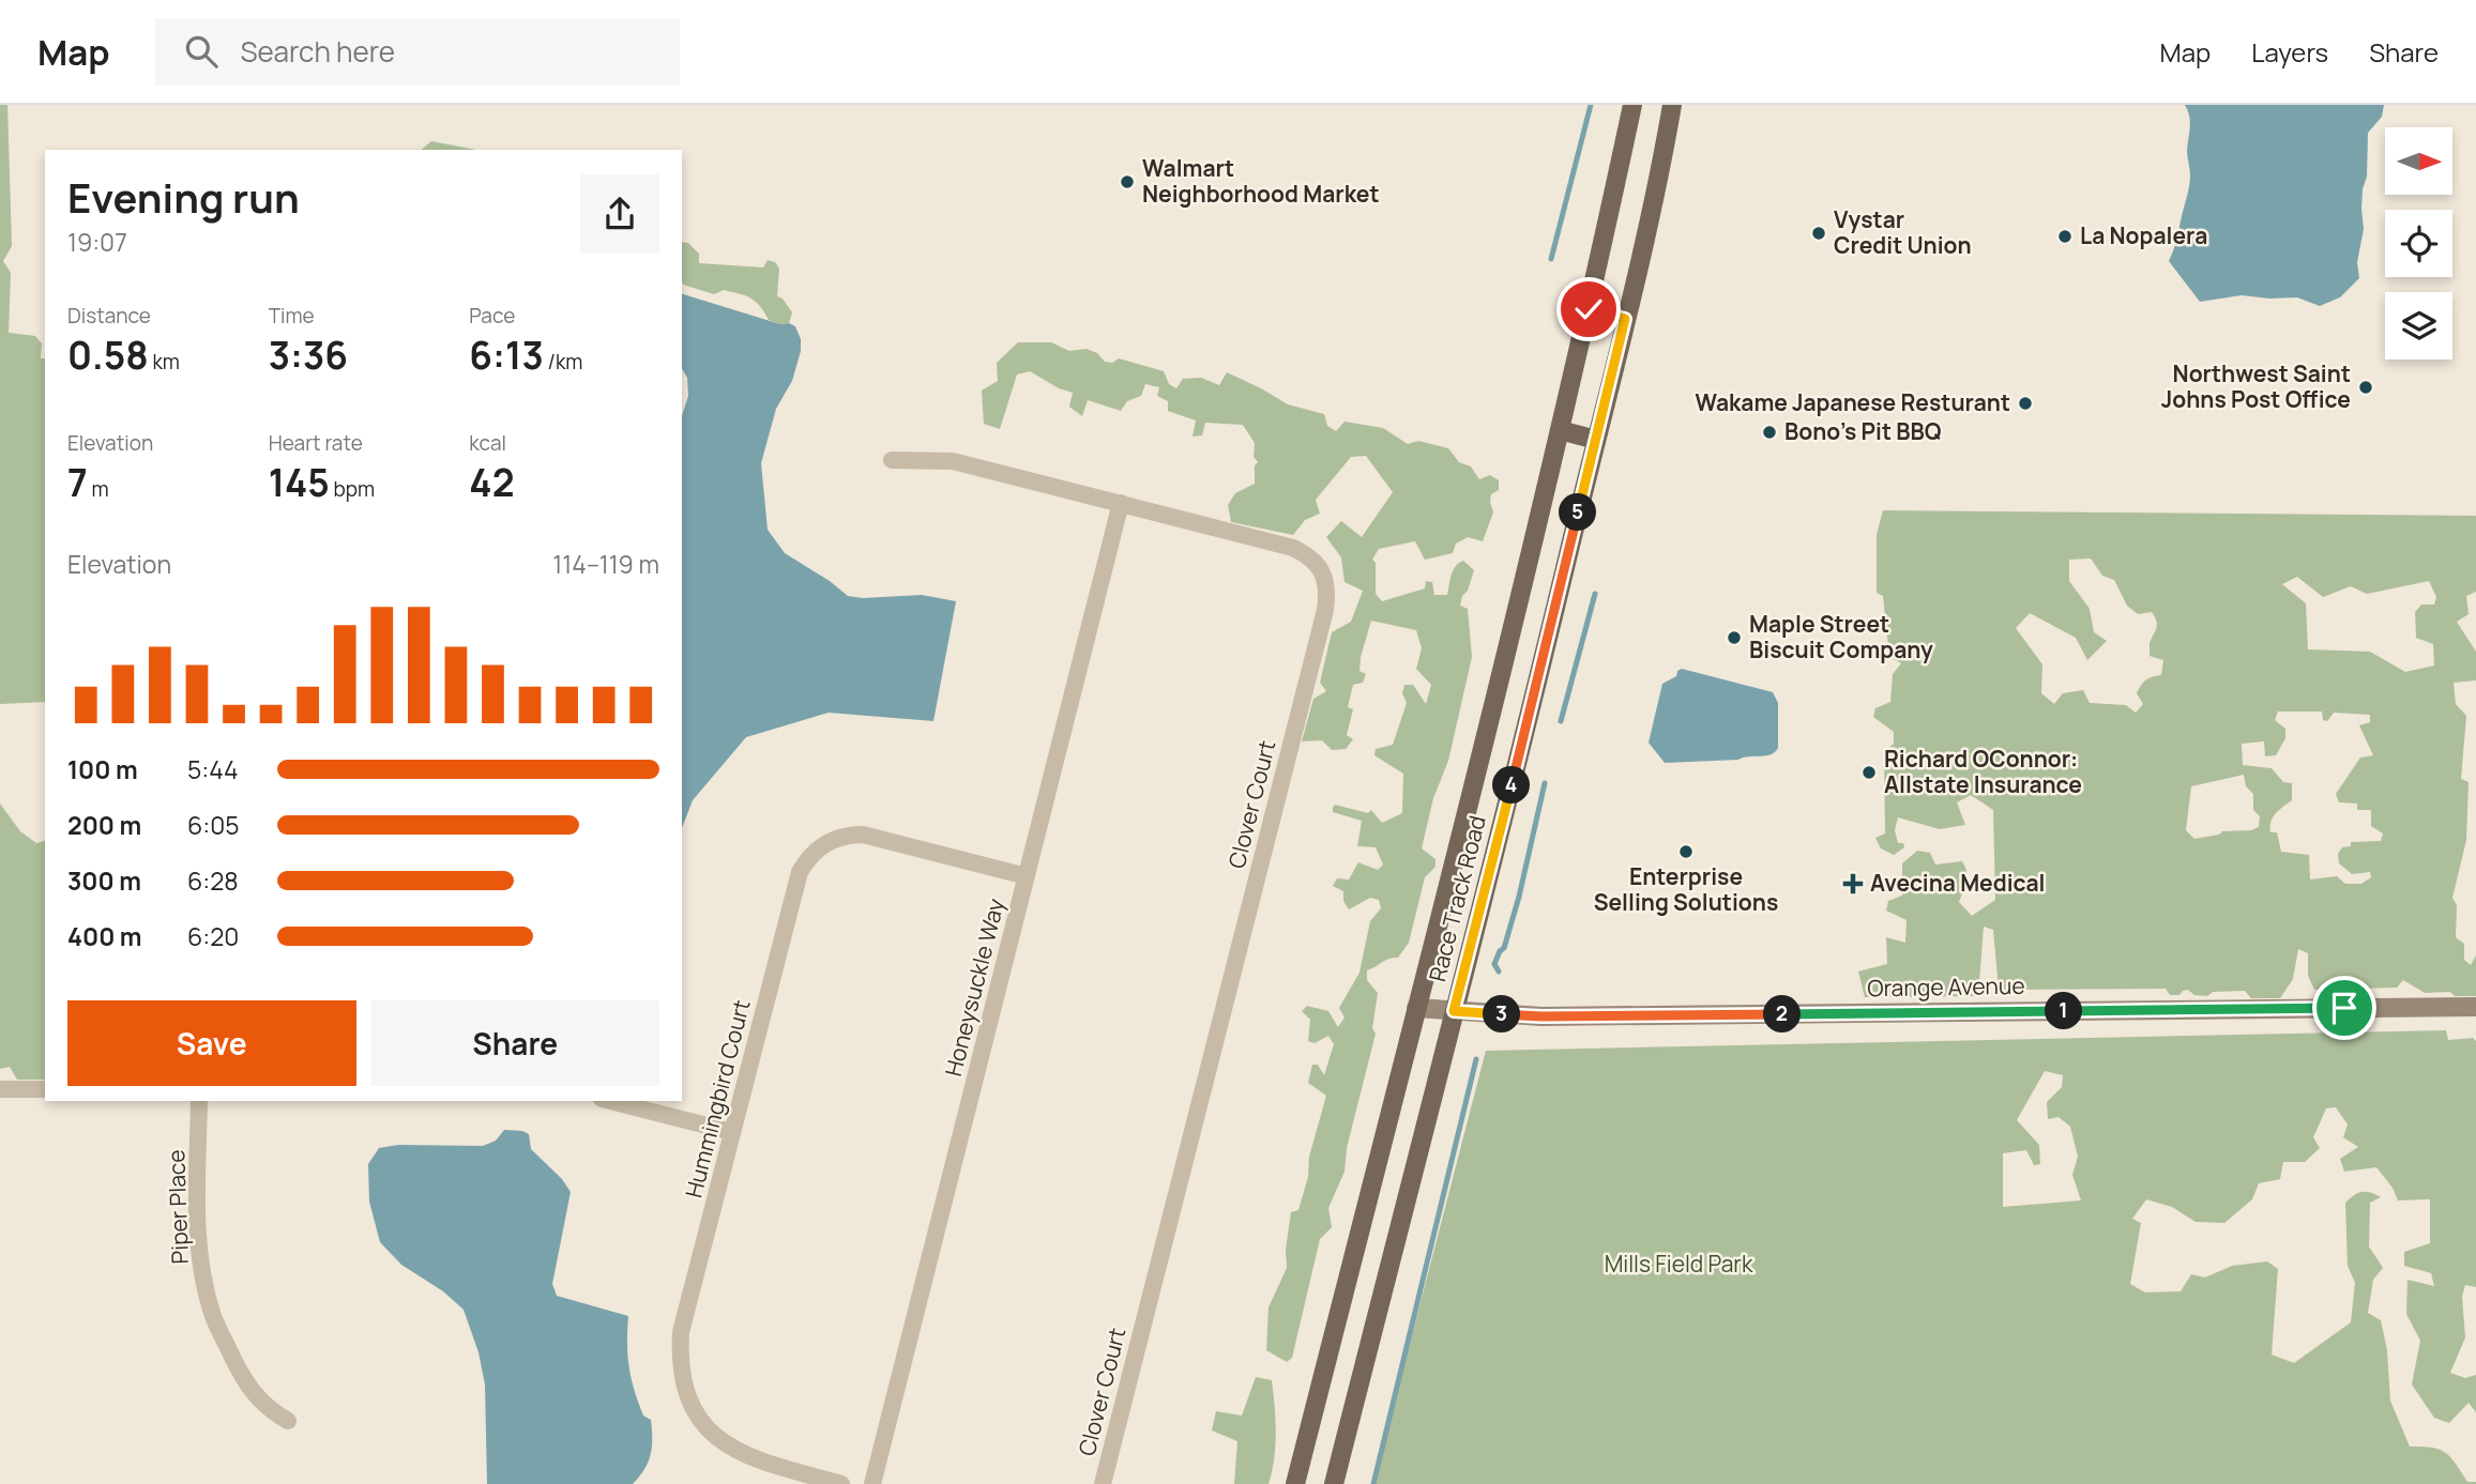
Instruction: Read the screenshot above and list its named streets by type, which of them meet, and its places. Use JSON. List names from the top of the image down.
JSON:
{
  "streets": {
    "main road": ["Race Track Road"],
    "street": [
      "Clover Court",
      "Honeysuckle Way",
      "Orange Avenue",
      "Hummingbird Court",
      "Piper Place"
    ]
  },
  "crossings": [
    ["Clover Court", "Honeysuckle Way"],
    ["Race Track Road", "Orange Avenue"],
    ["Honeysuckle Way", "Hummingbird Court"]
  ],
  "parks": ["Mills Field Park"],
  "places": {
    "other": [
      "Walmart Neighborhood Market",
      "Vystar Credit Union",
      "La Nopalera",
      "Northwest Saint Johns Post Office",
      "Wakame Japanese Resturant",
      "Bono's Pit BBQ",
      "Maple Street Biscuit Company",
      "Richard OConnor: Allstate Insurance",
      "Enterprise Selling Solutions"
    ],
    "health": ["Avecina Medical"]
  },
  "north": "right",
  "page": {
    "header": "Map",
    "search": "Search here",
    "nav": ["Map", "Layers", "Share"],
    "heading": ["Evening run", "19:07"],
    "stats": [
      ["Distance", "0.58 km"],
      ["Time", "3:36"],
      ["Pace", "6:13 /km"],
      ["Elevation", "7 m"],
      ["Heart rate", "145 bpm"],
      ["kcal", "42"]
    ],
    "pins": [
      "5",
      "4",
      "1",
      "2",
      "3"
    ],
    "chart": ["Elevation", "114–119 m"],
    "list": [
      {
        "name": "100 m",
        "note": "5:44"
      },
      {
        "name": "200 m",
        "note": "6:05"
      },
      {
        "name": "300 m",
        "note": "6:28"
      },
      {
        "name": "400 m",
        "note": "6:20"
      }
    ],
    "buttons": ["Save", "Share"]
  }
}
